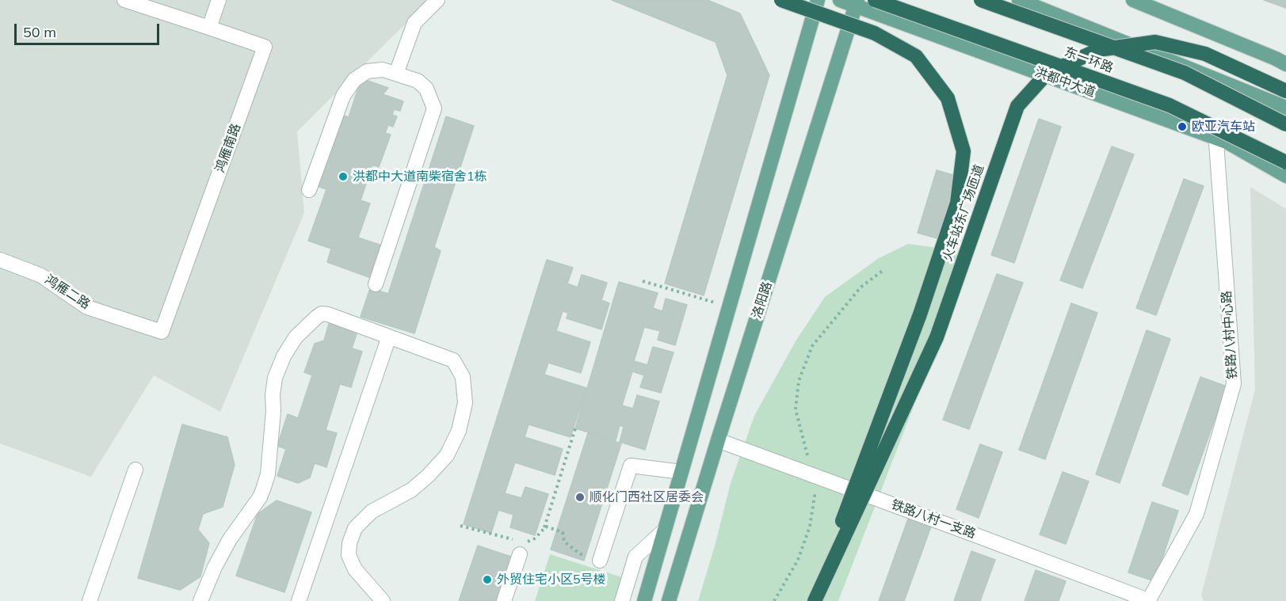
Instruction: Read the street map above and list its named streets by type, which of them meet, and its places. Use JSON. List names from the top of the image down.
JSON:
{
  "streets": {
    "highway": ["东一环路", "火车站东广场匝道"],
    "main road": ["洪都中大道", "洛阳路"],
    "street": [
      "鸿雁南路",
      "鸿雁二路",
      "铁路八村中心路",
      "铁路八村一支路"
    ]
  },
  "crossings": [
    ["洪都中大道", "洛阳路"],
    ["洪都中大道", "铁路八村中心路"],
    ["鸿雁南路", "鸿雁二路"],
    ["洛阳路", "铁路八村一支路"],
    ["铁路八村中心路", "铁路八村一支路"]
  ],
  "places": [
    "欧亚汽车站",
    "洪都中大道南柴宿舍1栋",
    "顺化门西社区居委会",
    "外贸住宅小区5号楼"
  ],
  "scale_bar": "50 m"
}
